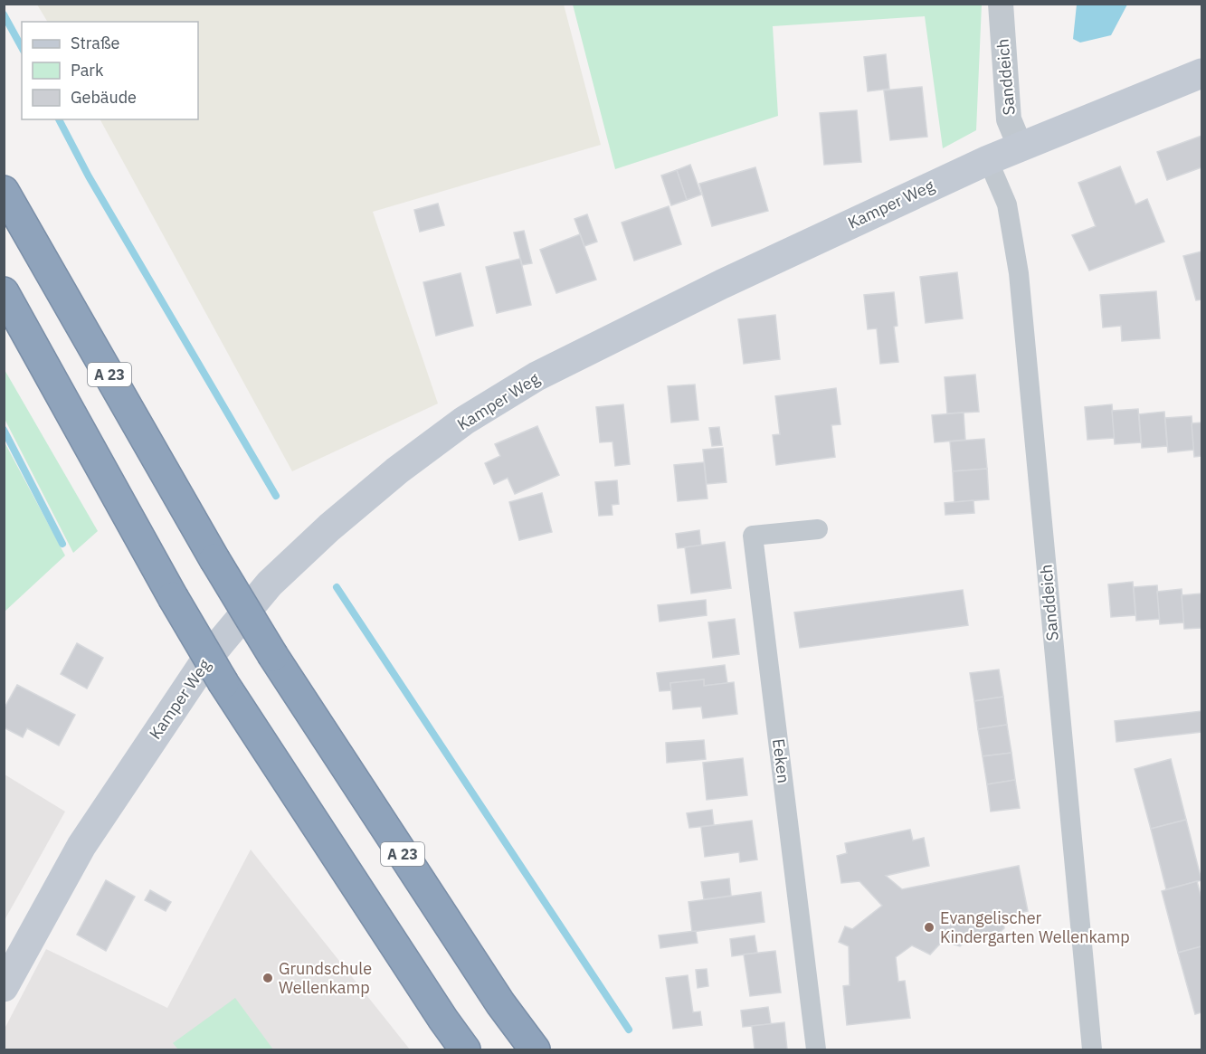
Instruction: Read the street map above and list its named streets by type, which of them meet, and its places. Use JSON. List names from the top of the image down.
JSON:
{
  "streets": {
    "highway": ["A 23"],
    "main road": ["Kamper Weg"],
    "street": ["Sanddeich", "Eeken"]
  },
  "crossings": [
    ["Sanddeich", "Kamper Weg"]
  ],
  "places": ["Evangelischer Kindergarten Wellenkamp", "Grundschule Wellenkamp"],
  "legend": ["Straße", "Park", "Gebäude"]
}
